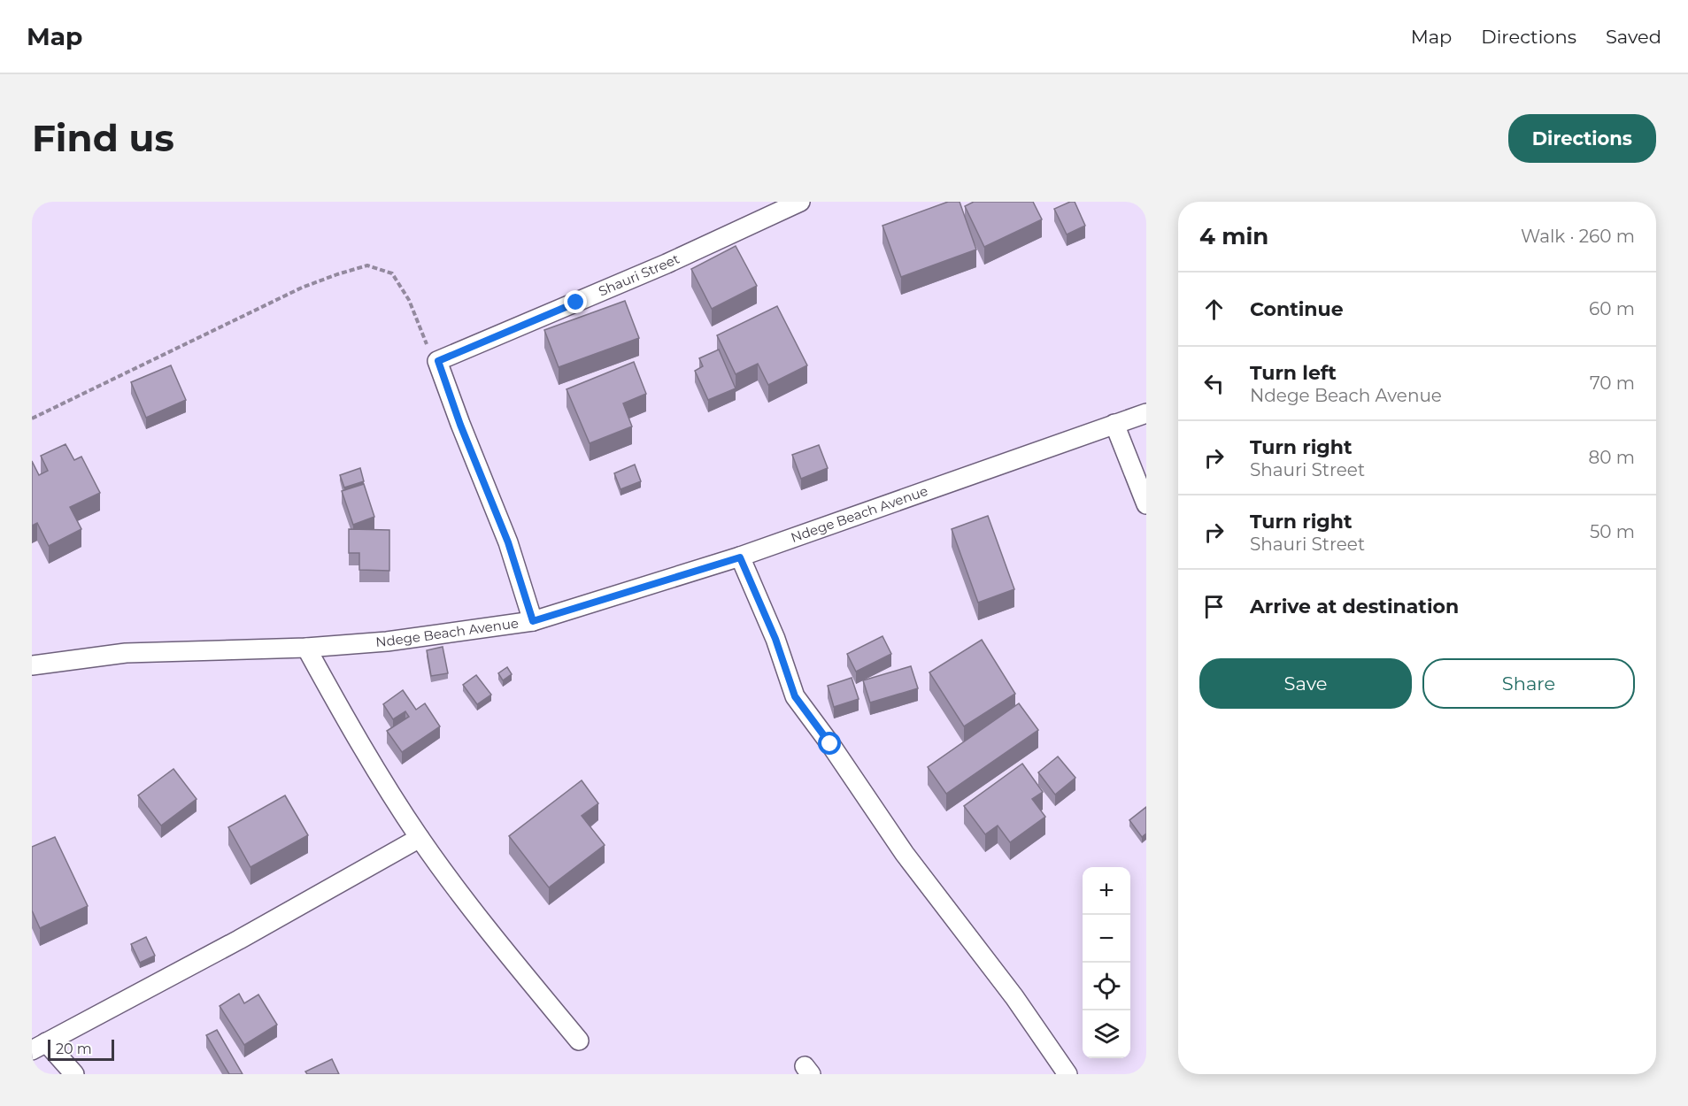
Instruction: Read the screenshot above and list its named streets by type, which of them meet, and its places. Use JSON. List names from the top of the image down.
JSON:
{
  "streets": {
    "street": ["Shauri Street", "Ndege Beach Avenue"]
  },
  "scale_bar": "20 m",
  "page": {
    "header": "Map",
    "nav": ["Map", "Directions", "Saved"],
    "buttons": [
      "Directions",
      ["Save", "Share"]
    ],
    "title": "Find us",
    "heading": ["4 min", "Walk · 260 m"],
    "list": [
      ["Continue", "60 m"],
      ["Turn left", "Ndege Beach Avenue", "70 m"],
      ["Turn right", "Shauri Street", "80 m"],
      ["Turn right", "Shauri Street", "50 m"],
      "Arrive at destination"
    ],
    "map_buttons": ["+", "−"],
    "scale": "20 m"
  }
}
